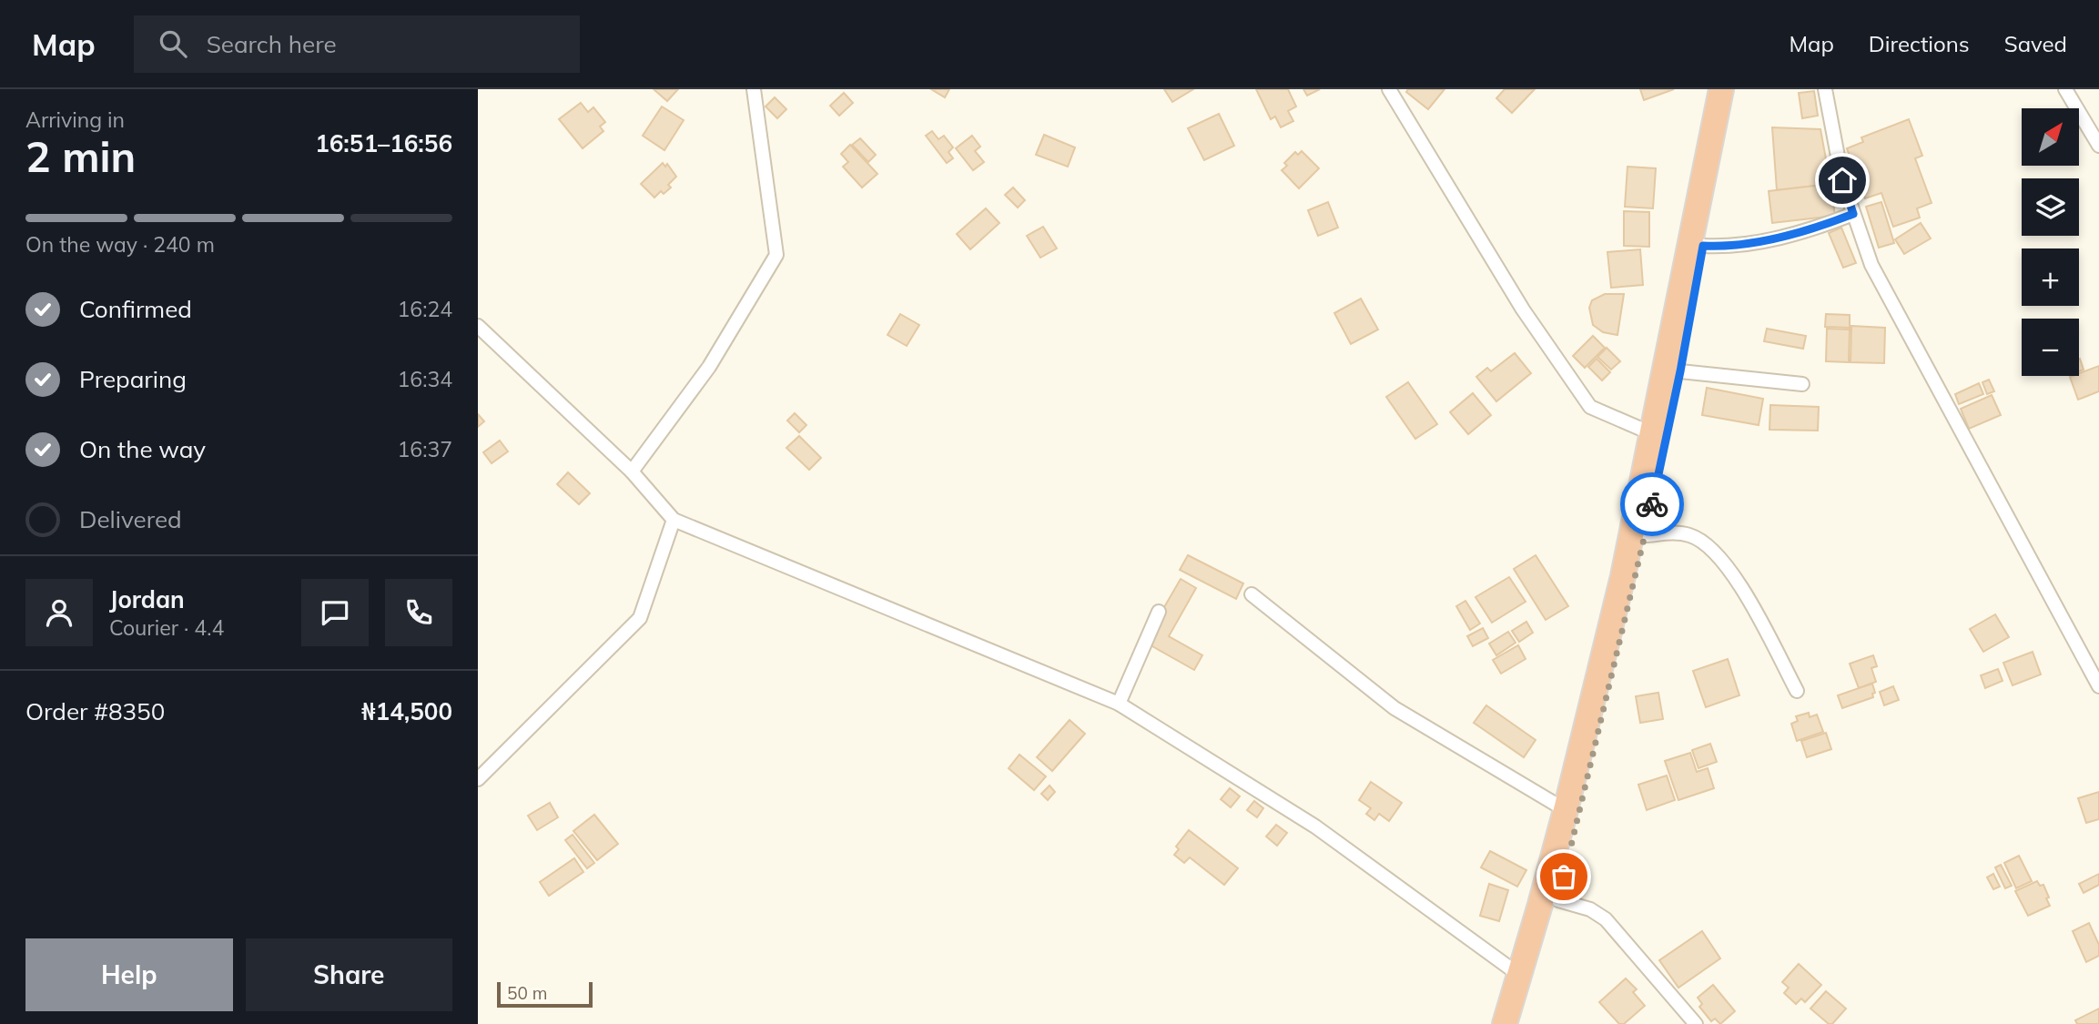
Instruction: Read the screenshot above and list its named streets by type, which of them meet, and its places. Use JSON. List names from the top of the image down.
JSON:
{
  "scale_bar": "50 m",
  "north": "top right",
  "page": {
    "header": "Map",
    "search": "Search here",
    "nav": ["Map", "Directions", "Saved"],
    "heading": ["2 min", "Arriving in", "16:51–16:56"],
    "panel": [
      "Jordan",
      "Courier · 4.4",
      "Order #8350",
      "₦14,500"
    ],
    "map_buttons": ["+", "−"],
    "bar": "On the way · 240 m",
    "list": [
      ["Confirmed", "16:24"],
      ["Preparing", "16:34"],
      ["On the way", "16:37"],
      "Delivered"
    ],
    "buttons": ["Help", "Share"],
    "scale": "50 m"
  }
}
